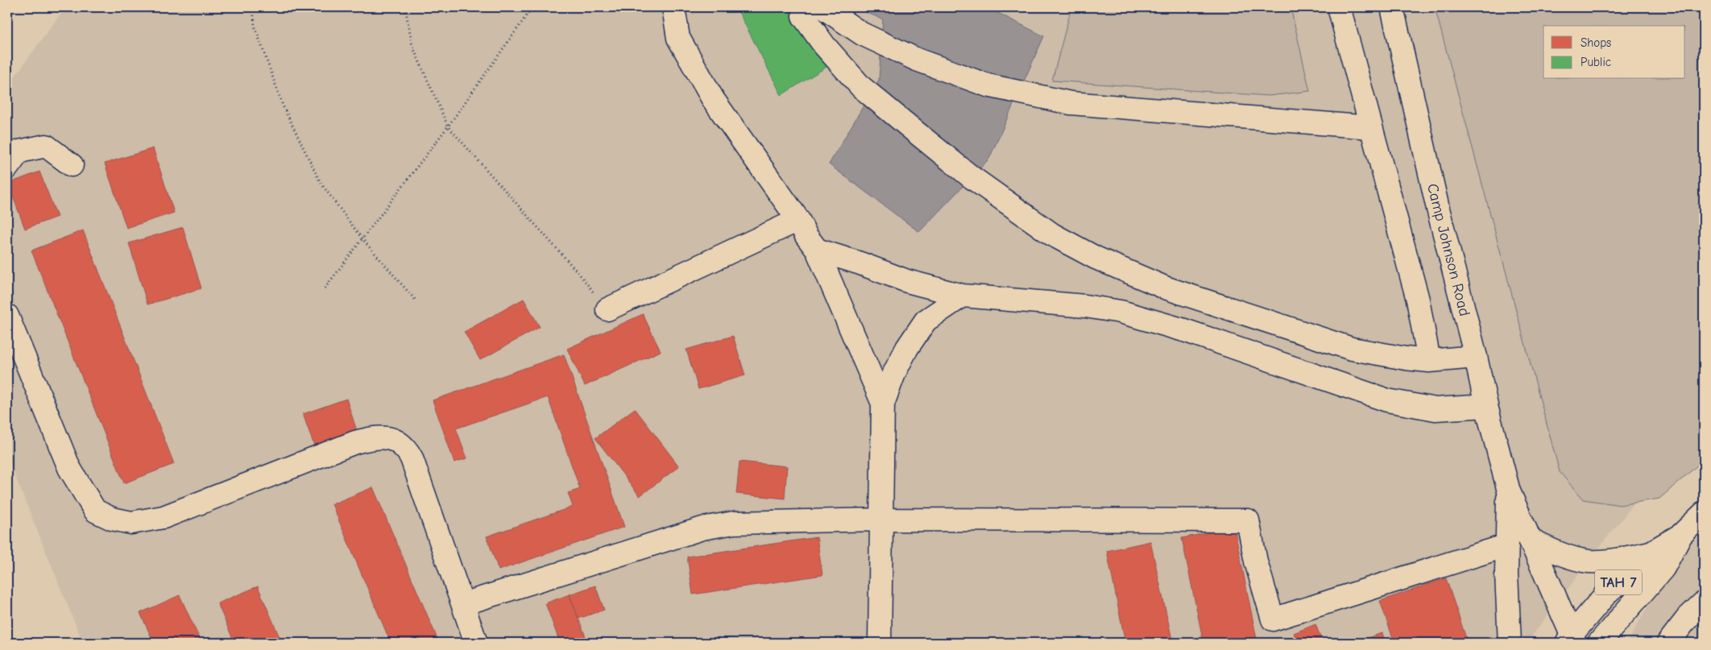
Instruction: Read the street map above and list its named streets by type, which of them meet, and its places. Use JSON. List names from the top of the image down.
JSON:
{
  "streets": {
    "main road": ["Camp Johnson Road", "TAH 7"]
  },
  "crossings": [
    ["Camp Johnson Road", "TAH 7"]
  ],
  "legend": ["Shops", "Public"]
}
